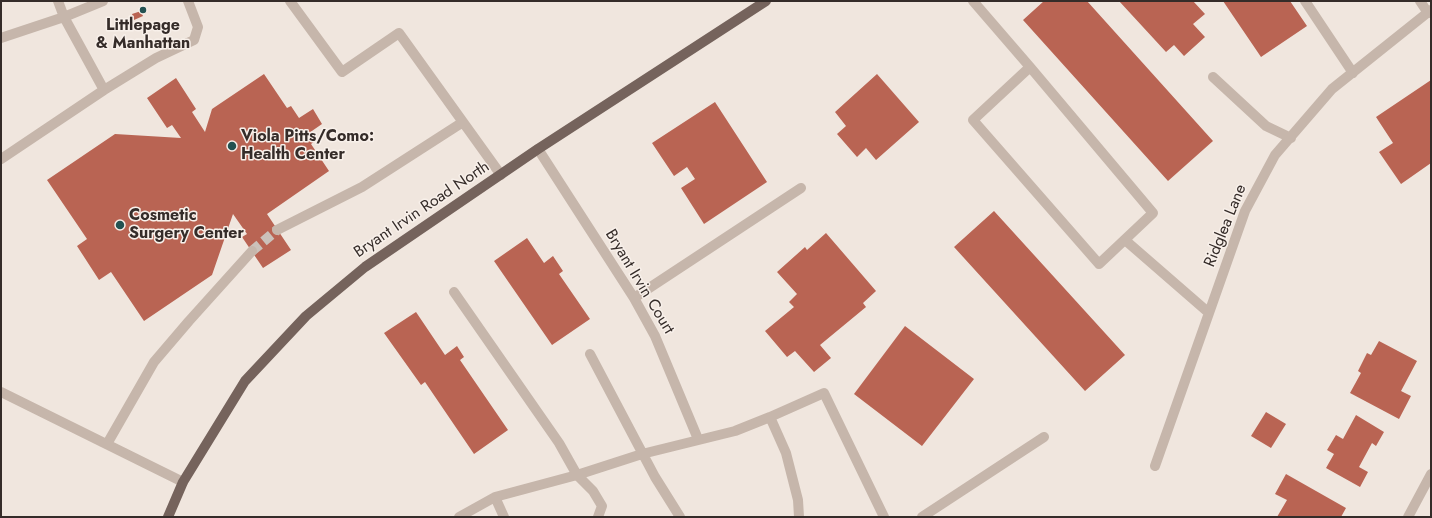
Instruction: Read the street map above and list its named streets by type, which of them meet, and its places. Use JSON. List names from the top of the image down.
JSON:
{
  "streets": {
    "main road": ["Bryant Irvin Road North"],
    "street": ["Ridglea Lane", "Bryant Irvin Court"]
  },
  "crossings": [
    ["Bryant Irvin Road North", "Bryant Irvin Court"]
  ],
  "places": ["Littlepage & Manhattan", "Viola Pitts/Como: Health Center", "Cosmetic Surgery Center"]
}
